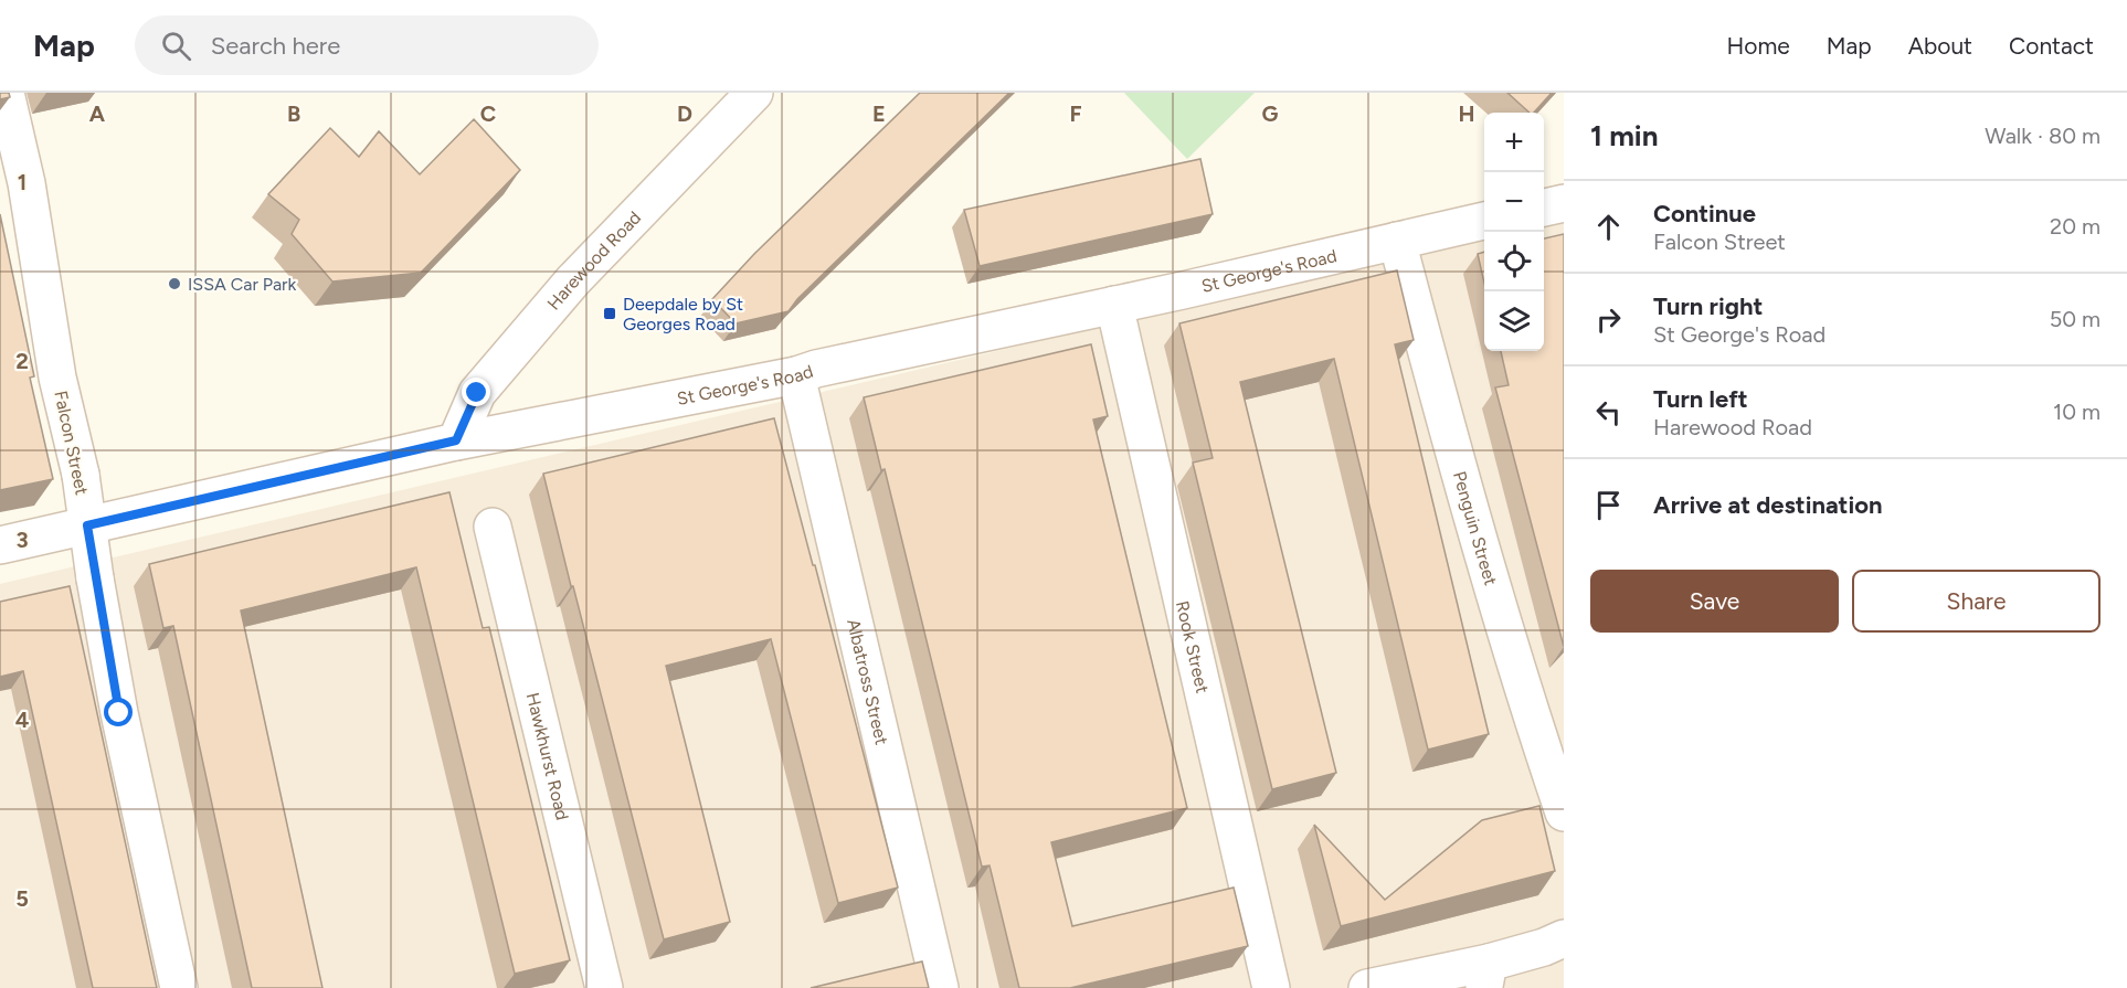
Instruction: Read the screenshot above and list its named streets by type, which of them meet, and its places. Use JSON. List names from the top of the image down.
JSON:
{
  "streets": {
    "street": [
      "Harewood Road",
      "St George's Road",
      "Falcon Street",
      "Penguin Street",
      "Rook Street",
      "Albatross Street",
      "Hawkhurst Road"
    ]
  },
  "crossings": [
    ["Harewood Road", "St George's Road"],
    ["St George's Road", "Falcon Street"],
    ["St George's Road", "Penguin Street"],
    ["St George's Road", "Rook Street"],
    ["St George's Road", "Albatross Street"]
  ],
  "places": {
    "other": ["ISSA Car Park"],
    "transit": ["Deepdale by St Georges Road"]
  },
  "page": {
    "header": "Map",
    "search": "Search here",
    "nav": [
      "Home",
      "Map",
      "About",
      "Contact"
    ],
    "heading": ["1 min", "Walk · 80 m"],
    "map_buttons": ["+", "−"],
    "list": [
      ["Continue", "Falcon Street", "20 m"],
      ["Turn right", "St George's Road", "50 m"],
      ["Turn left", "Harewood Road", "10 m"],
      "Arrive at destination"
    ],
    "buttons": ["Save", "Share"]
  },
  "grid": {
    "columns": [
      "A",
      "B",
      "C",
      "D",
      "E",
      "F",
      "G",
      "H"
    ],
    "rows": [
      "1",
      "2",
      "3",
      "4",
      "5"
    ]
  }
}
